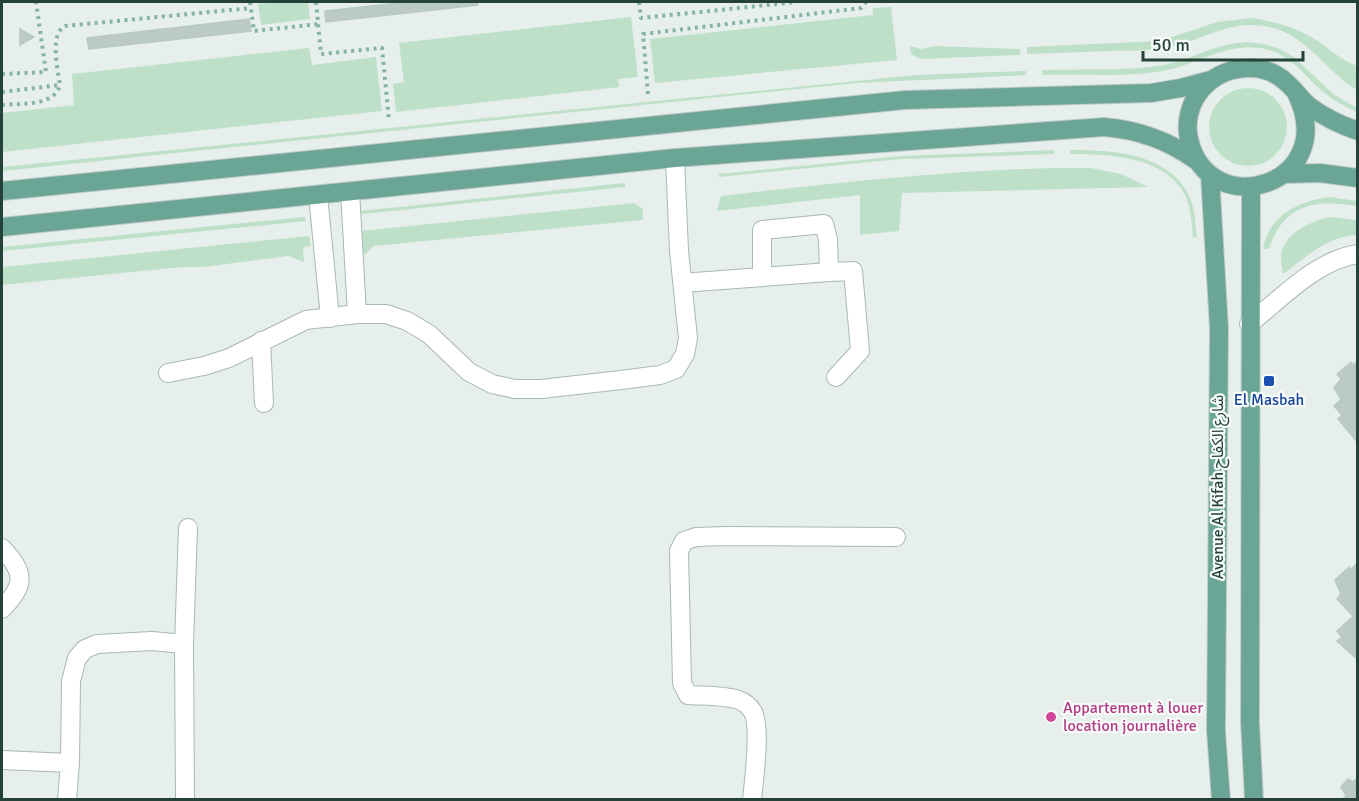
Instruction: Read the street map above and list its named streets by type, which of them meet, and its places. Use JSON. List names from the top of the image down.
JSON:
{
  "streets": {
    "main road": ["Avenue Al Kifah شارع الكفاح"]
  },
  "places": {
    "transit": ["El Masbah"],
    "other": ["Appartement à louer location journalière"]
  },
  "scale_bar": "50 m"
}
